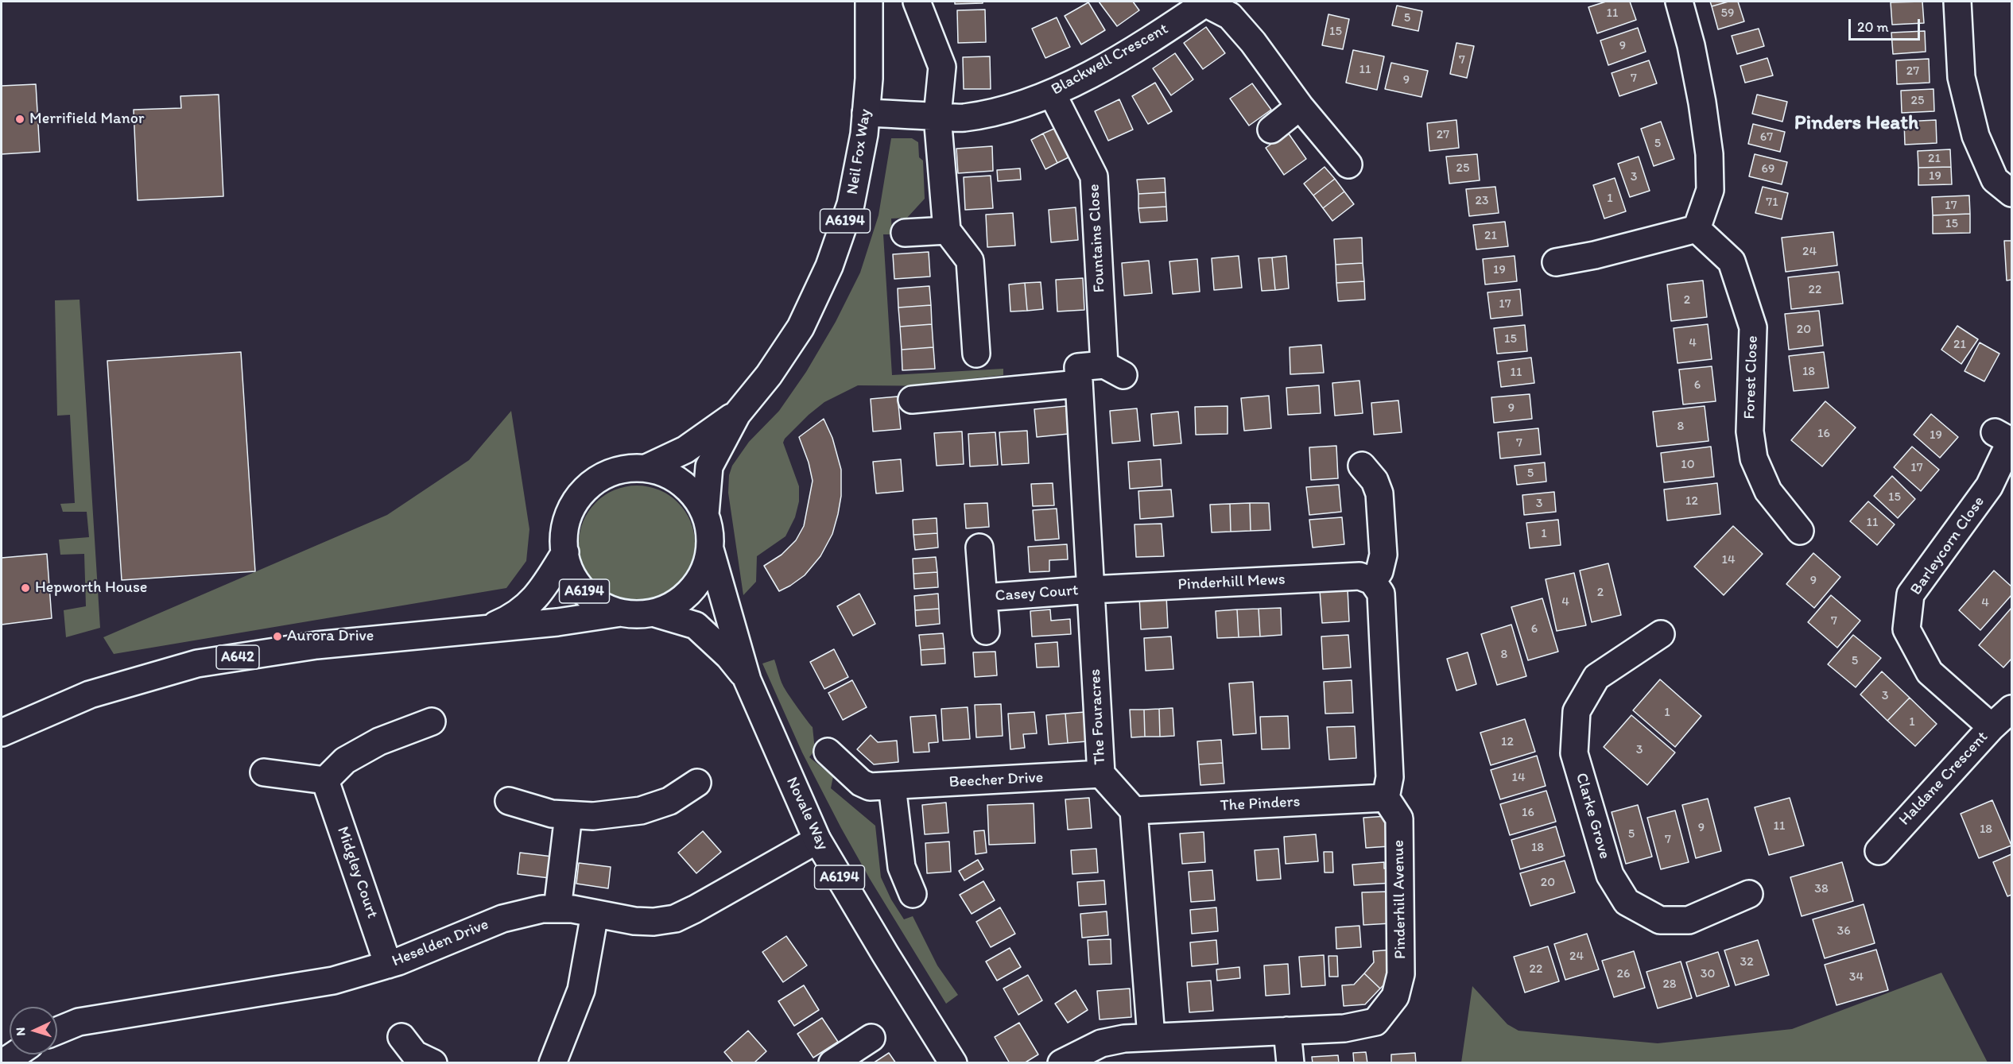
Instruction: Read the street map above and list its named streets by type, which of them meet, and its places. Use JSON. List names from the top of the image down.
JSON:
{
  "streets": {
    "street": [
      "Blackwell Crescent",
      "Neil Fox Way",
      "A6194",
      "Fountains Close",
      "Forest Close",
      "Barleycorn Close",
      "Pinderhill Mews",
      "Casey Court",
      "A642",
      "The Fouracres",
      "Haldane Crescent",
      "Beecher Drive",
      "The Pinders",
      "Novale Way",
      "Clarke Grove",
      "Midgley Court",
      "Pinderhill Avenue",
      "Heselden Drive"
    ]
  },
  "crossings": [
    ["Blackwell Crescent", "Neil Fox Way"],
    ["Blackwell Crescent", "Fountains Close"],
    ["Neil Fox Way", "A6194"],
    ["Neil Fox Way", "A642"],
    ["Neil Fox Way", "Novale Way"],
    ["A6194", "A642"],
    ["A6194", "Novale Way"],
    ["Fountains Close", "The Fouracres"],
    ["Barleycorn Close", "Haldane Crescent"],
    ["Pinderhill Mews", "Casey Court"],
    ["Pinderhill Mews", "The Fouracres"],
    ["Casey Court", "The Fouracres"],
    ["A642", "Novale Way"],
    ["The Fouracres", "Beecher Drive"],
    ["The Fouracres", "The Pinders"],
    ["The Pinders", "Pinderhill Avenue"],
    ["Novale Way", "Heselden Drive"],
    ["Midgley Court", "Heselden Drive"]
  ],
  "districts": ["Pinders Heath"],
  "places": ["Merrifield Manor", "Hepworth House", "Aurora Drive"],
  "house_numbers": [
    "11",
    "59",
    "5",
    "15",
    "9",
    "7",
    "11",
    "27",
    "7",
    "9",
    "25",
    "27",
    "67",
    "5",
    "21",
    "25",
    "69",
    "19",
    "3",
    "1",
    "23",
    "71",
    "17",
    "15",
    "21",
    "24",
    "19",
    "22",
    "2",
    "17",
    "20",
    "15",
    "4",
    "21",
    "18",
    "11",
    "6",
    "9",
    "8",
    "16",
    "19",
    "7",
    "10",
    "17",
    "5",
    "15",
    "12",
    "3",
    "11",
    "1",
    "14",
    "9",
    "2",
    "4",
    "4",
    "7",
    "6",
    "8",
    "5",
    "3",
    "1",
    "1",
    "12",
    "3",
    "14",
    "16",
    "11",
    "9",
    "18",
    "5",
    "7",
    "18",
    "20",
    "38",
    "36",
    "24",
    "32",
    "22",
    "26",
    "30",
    "34",
    "28"
  ],
  "scale_bar": "20 m",
  "north": "left"
}
